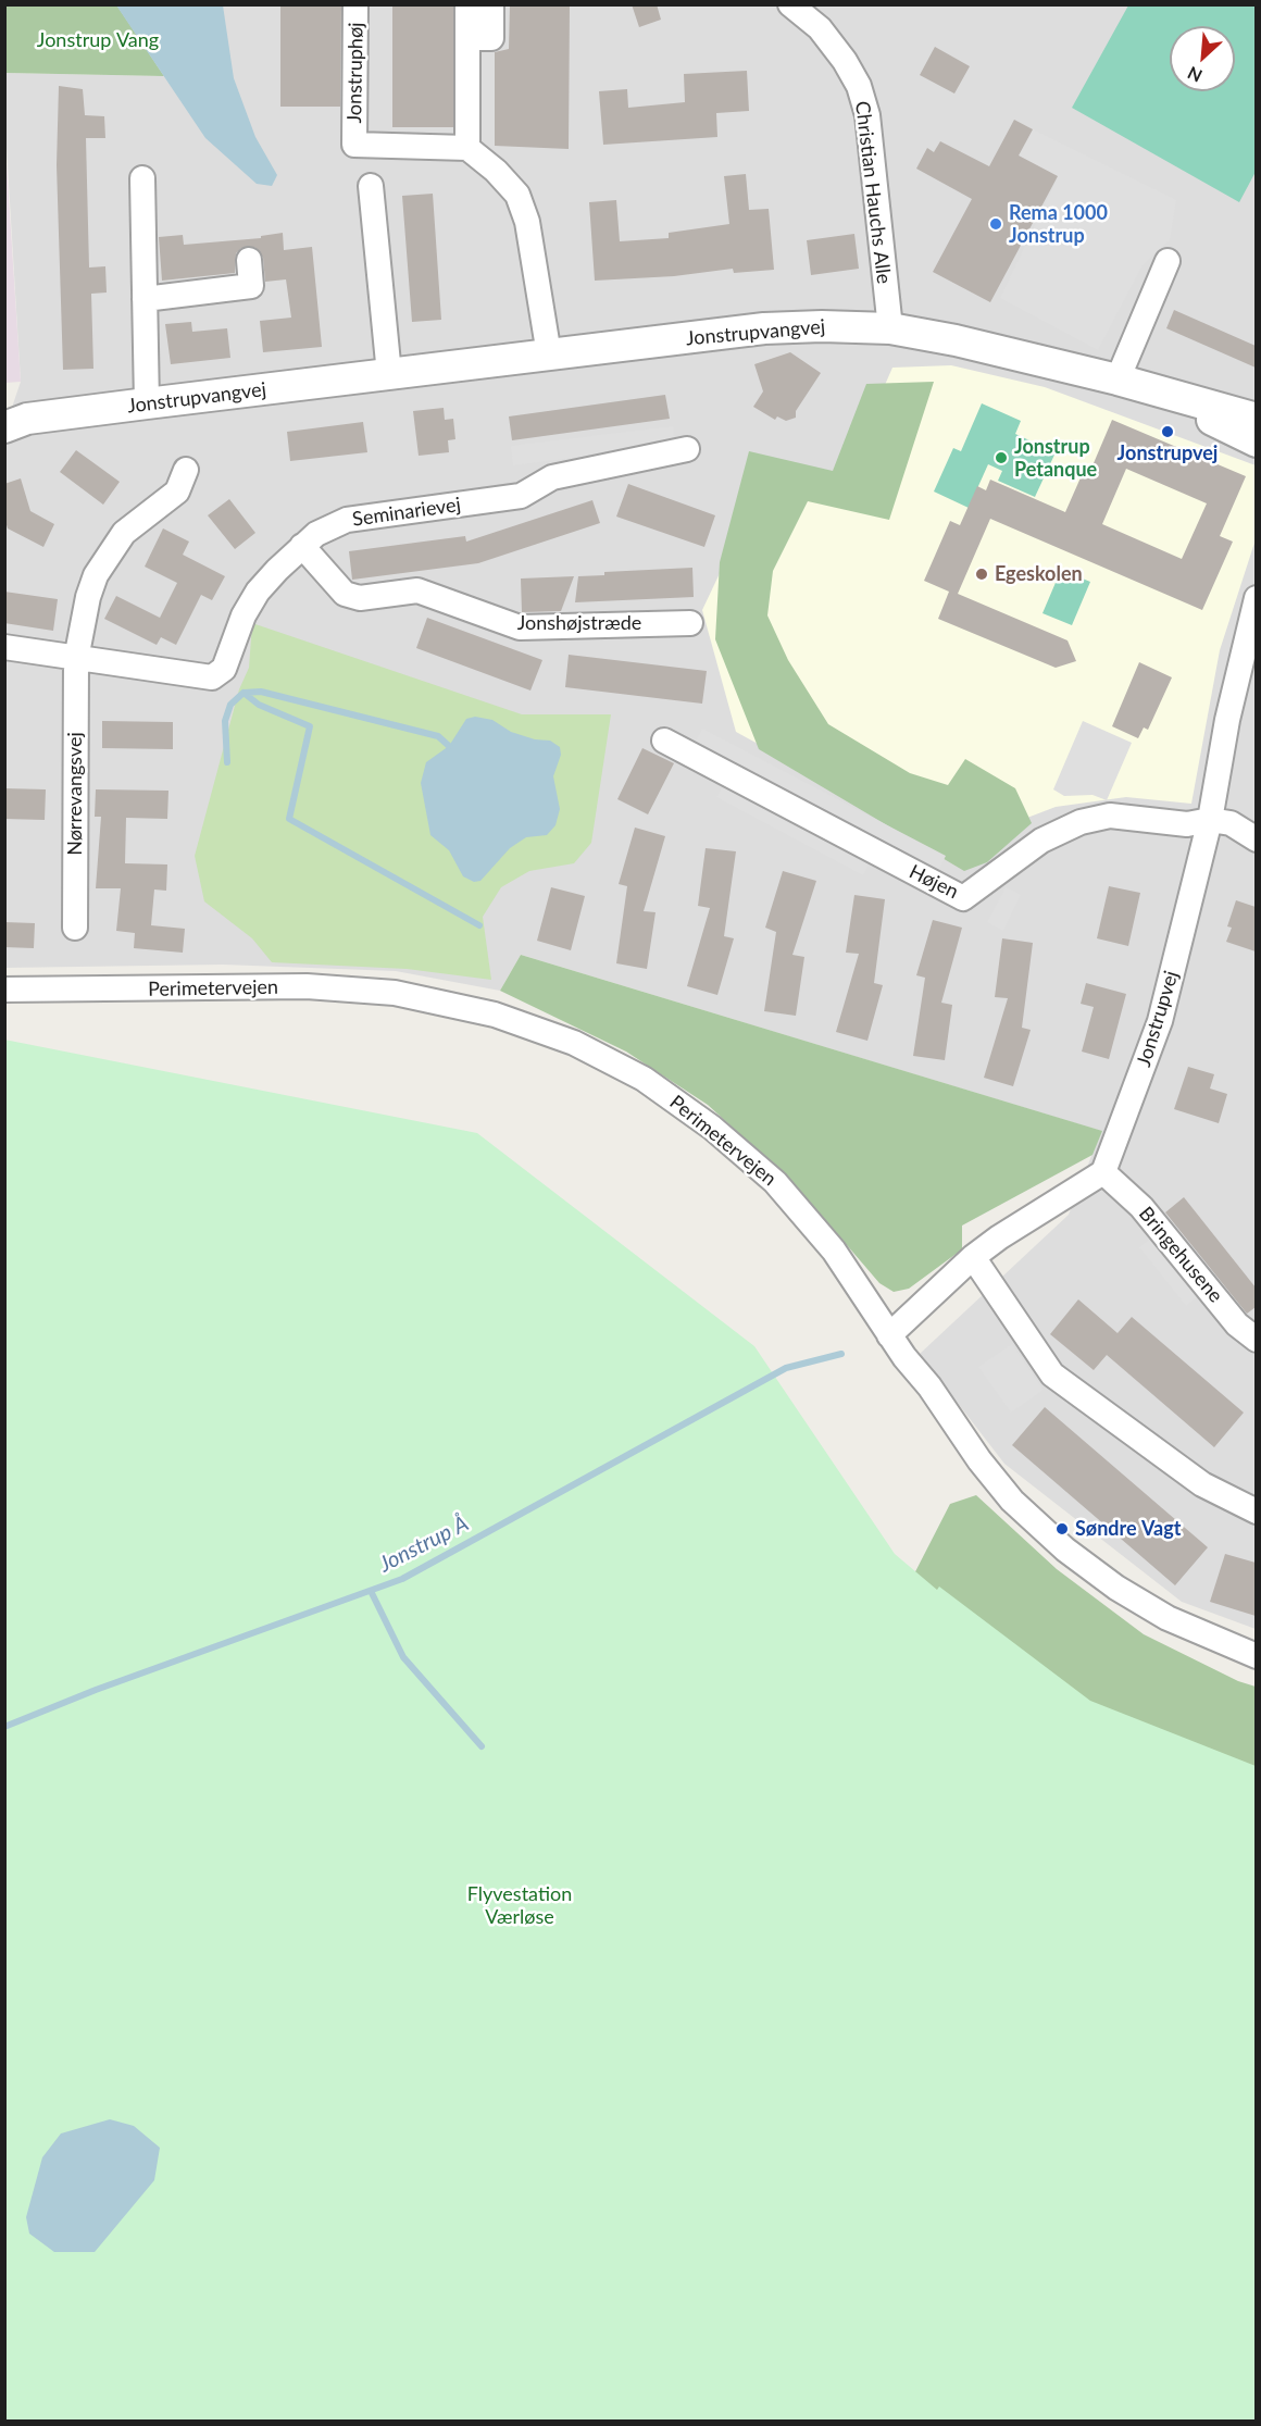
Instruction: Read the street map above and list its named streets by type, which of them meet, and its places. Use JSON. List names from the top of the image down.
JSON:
{
  "streets": {
    "street": [
      "Jonstruphøj",
      "Christian Hauchs Alle",
      "Jonstrupvangvej",
      "Seminarievej",
      "Jonshøjstræde",
      "Nørrevangsvej",
      "Højen",
      "Perimetervejen",
      "Jonstrupvej",
      "Bringehusene"
    ]
  },
  "crossings": [
    ["Christian Hauchs Alle", "Jonstrupvangvej"],
    ["Seminarievej", "Jonshøjstræde"],
    ["Seminarievej", "Nørrevangsvej"],
    ["Højen", "Jonstrupvej"],
    ["Jonstrupvej", "Bringehusene"]
  ],
  "water": ["Jonstrup Å"],
  "parks": ["Jonstrup Vang", "Flyvestation Værløse"],
  "places": [
    "Rema 1000 Jonstrup",
    "Jonstrupvej",
    "Jonstrup Petanque",
    "Egeskolen",
    "Søndre Vagt"
  ],
  "north": "bottom left"
}
